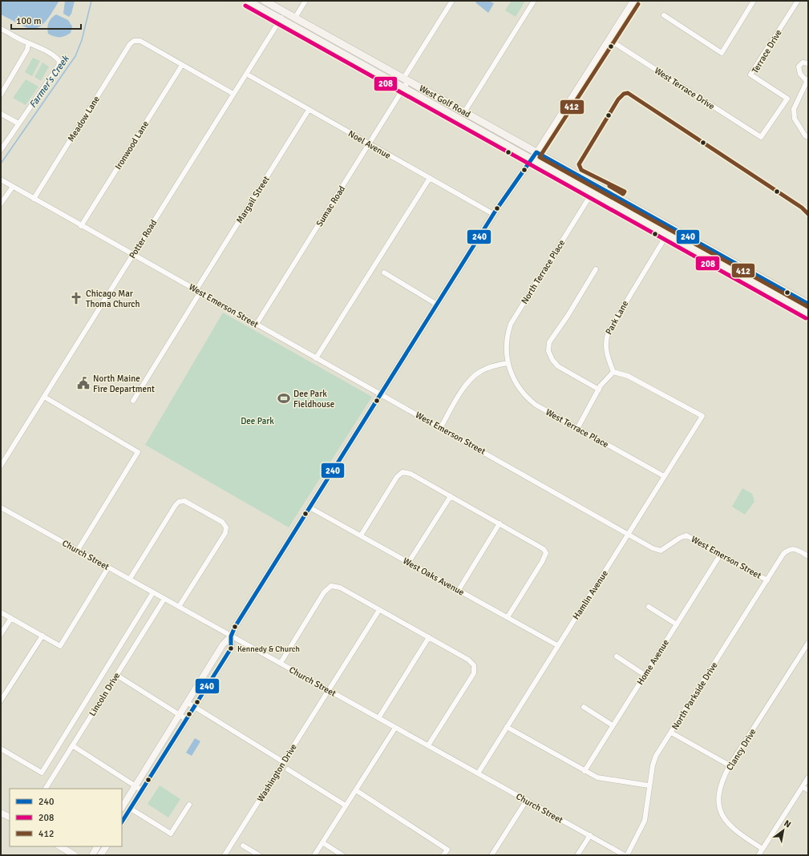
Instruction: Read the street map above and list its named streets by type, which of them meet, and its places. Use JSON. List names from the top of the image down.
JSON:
{
  "streets": {
    "main road": ["West Golf Road"],
    "street": [
      "Terrace Drive",
      "West Terrace Drive",
      "Meadow Lane",
      "Noel Avenue",
      "Ironwood Lane",
      "Margail Street",
      "Sumac Road",
      "Potter Road",
      "North Terrace Place",
      "West Emerson Street",
      "Park Lane",
      "West Terrace Place",
      "Church Street",
      "West Oaks Avenue",
      "Hamlin Avenue",
      "Home Avenue",
      "Lincoln Drive",
      "North Parkside Drive",
      "Clancy Drive",
      "Washington Drive"
    ]
  },
  "crossings": [
    ["Terrace Drive", "West Terrace Drive"],
    ["West Golf Road", "Sumac Road"],
    ["West Golf Road", "Potter Road"],
    ["West Golf Road", "North Terrace Place"],
    ["West Golf Road", "Park Lane"],
    ["Meadow Lane", "Ironwood Lane"],
    ["Meadow Lane", "West Emerson Street"],
    ["Noel Avenue", "Margail Street"],
    ["Noel Avenue", "Sumac Road"],
    ["Noel Avenue", "Potter Road"],
    ["Ironwood Lane", "West Emerson Street"],
    ["Margail Street", "West Emerson Street"],
    ["Sumac Road", "West Emerson Street"],
    ["Potter Road", "West Emerson Street"],
    ["North Terrace Place", "West Terrace Place"],
    ["West Emerson Street", "Hamlin Avenue"],
    ["West Emerson Street", "Home Avenue"],
    ["West Emerson Street", "North Parkside Drive"],
    ["Park Lane", "Hamlin Avenue"],
    ["West Terrace Place", "Hamlin Avenue"],
    ["Church Street", "Hamlin Avenue"],
    ["Church Street", "Lincoln Drive"],
    ["Church Street", "North Parkside Drive"],
    ["Church Street", "Washington Drive"],
    ["West Oaks Avenue", "Hamlin Avenue"]
  ],
  "water": ["Farmer's Creek"],
  "parks": ["Dee Park"],
  "places": {
    "church": ["Chicago Mar Thoma Church"],
    "public building": ["North Maine Fire Department"],
    "sports": ["Dee Park Fieldhouse"],
    "other": ["Kennedy & Church"]
  },
  "lines": ["transit line 412", "transit line 208", "transit line 240"],
  "legend": ["240", "208", "412"],
  "scale_bar": "100 m",
  "north": "top right"
}
